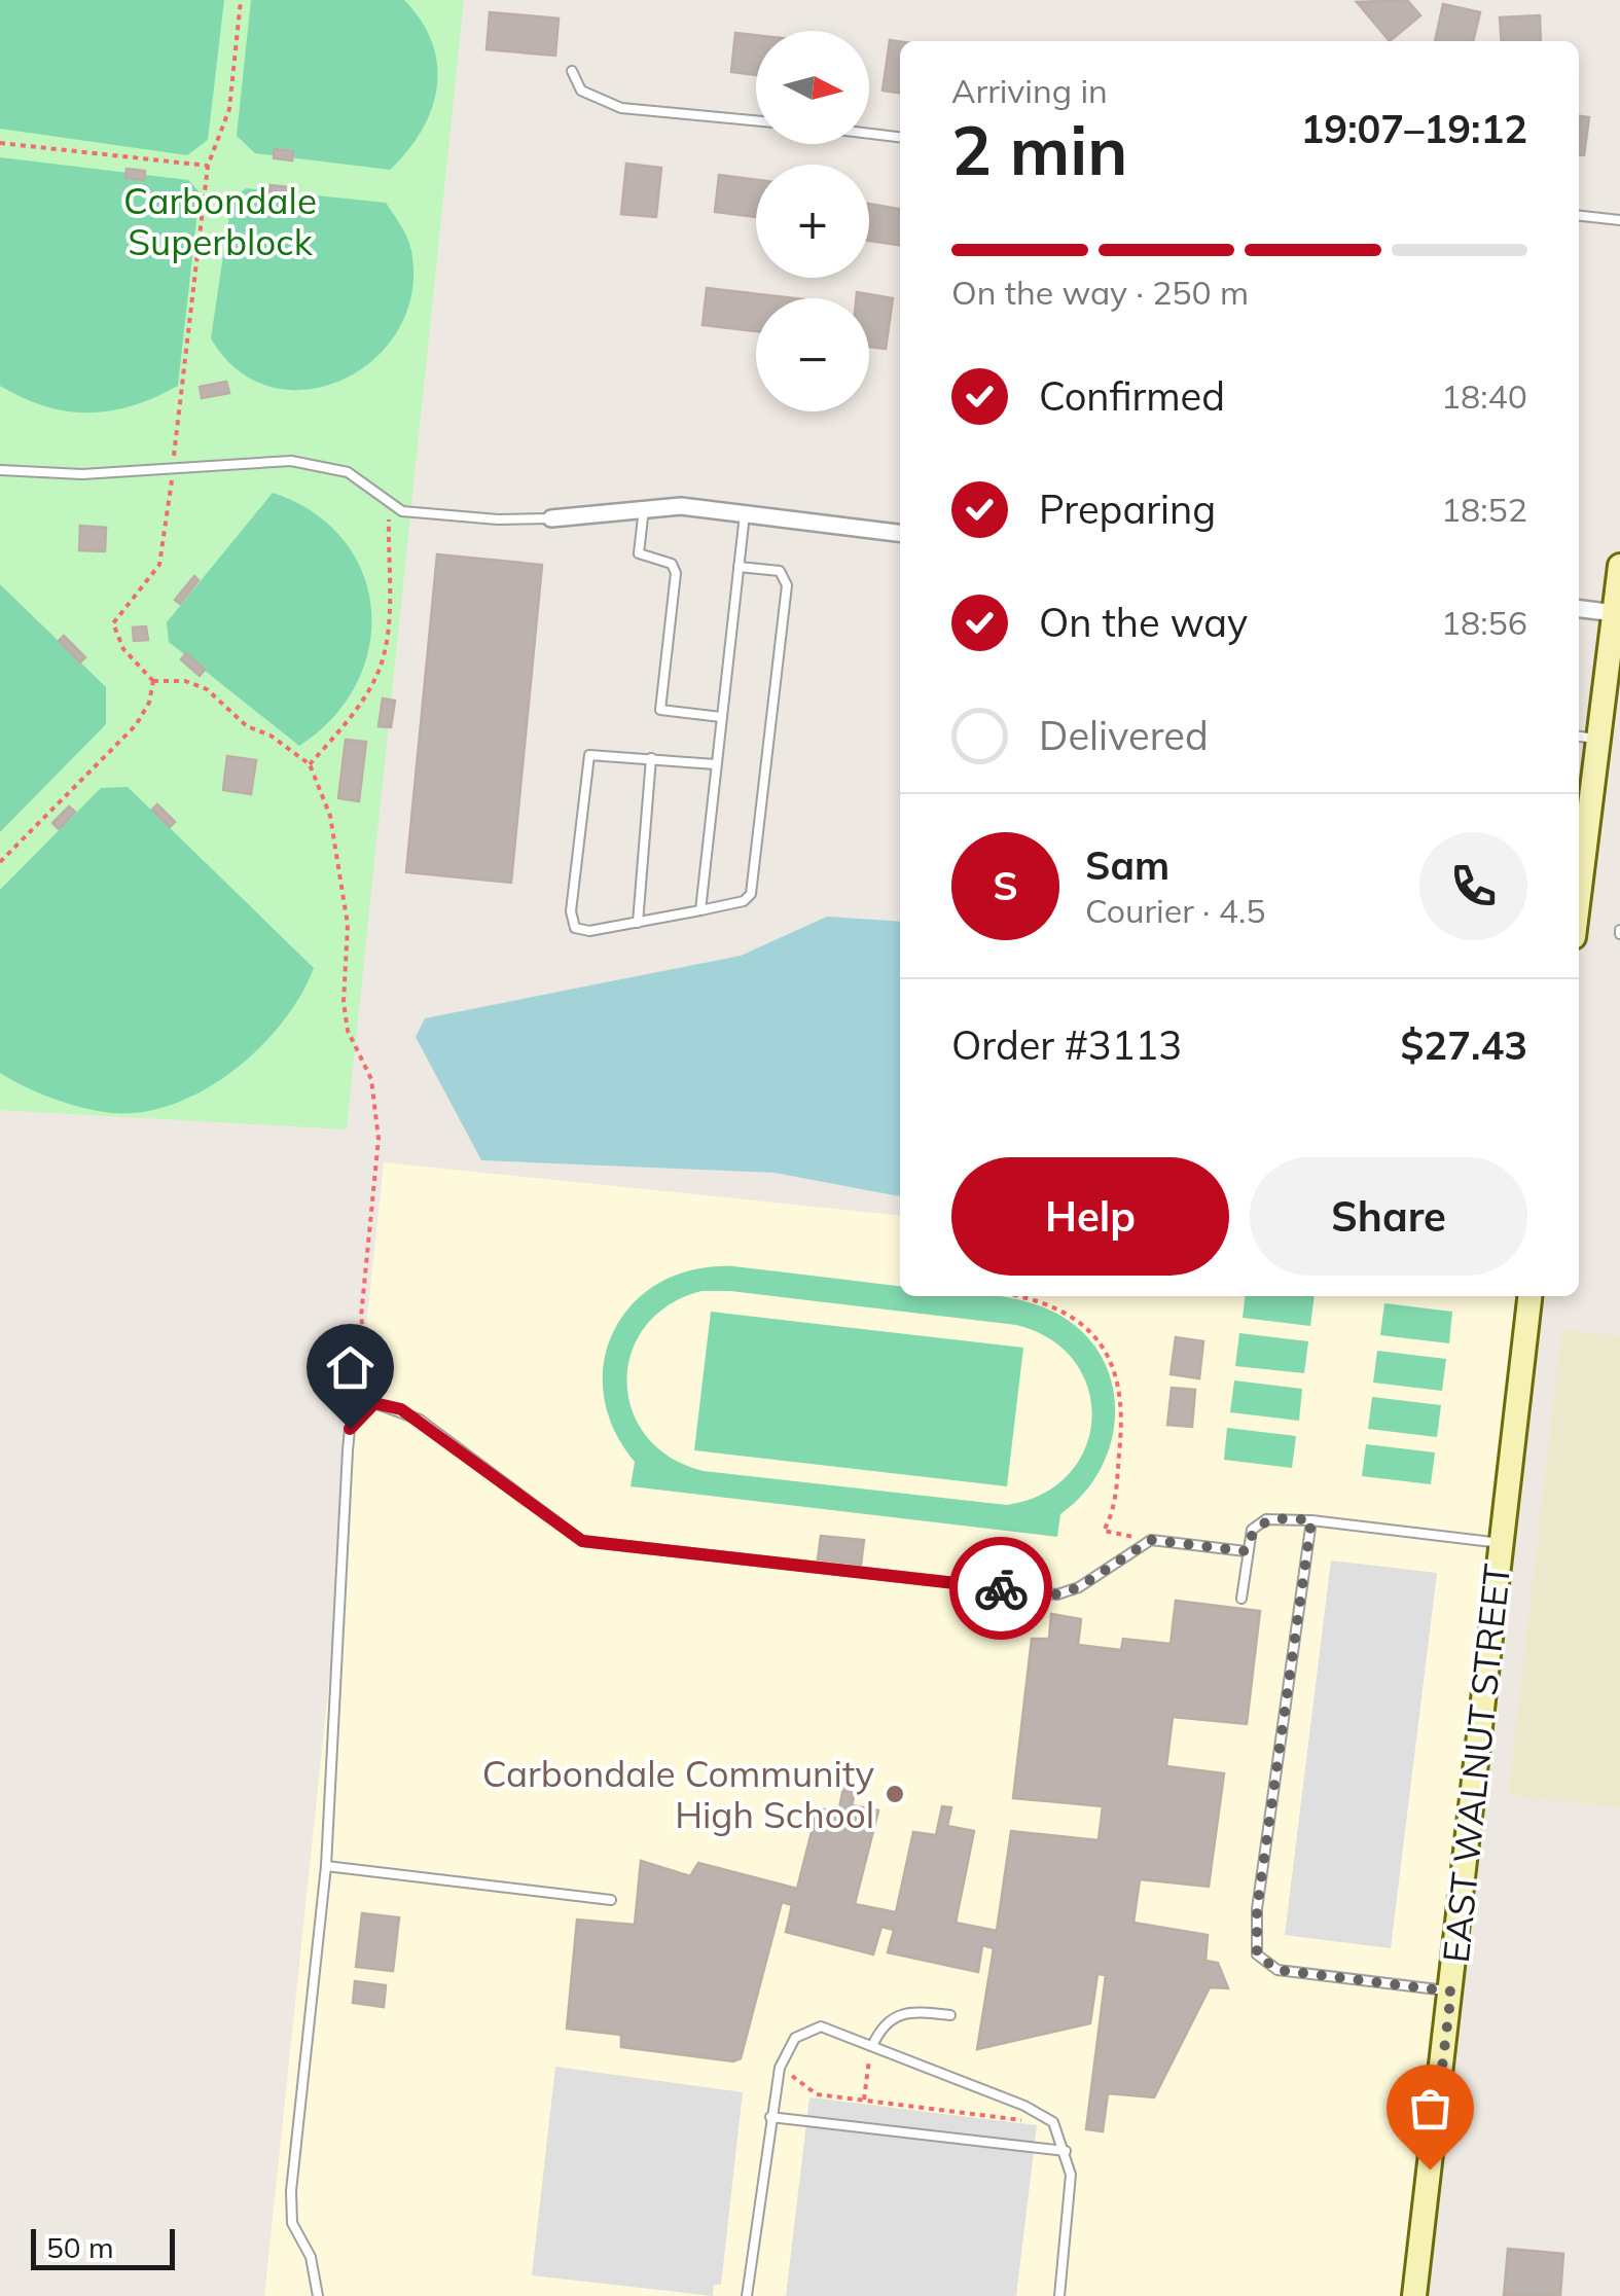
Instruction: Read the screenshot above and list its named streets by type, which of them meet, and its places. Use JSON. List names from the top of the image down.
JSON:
{
  "streets": {
    "street": ["EAST WALNUT STREET"]
  },
  "parks": ["Carbondale Superblock"],
  "places": ["Carbondale Community High School"],
  "scale_bar": "50 m",
  "north": "right",
  "page": {
    "map_buttons": ["+", "−"],
    "heading": ["2 min", "Arriving in", "19:07–19:12"],
    "panel": [
      "Sam",
      "Courier · 4.5",
      "Order #3113",
      "$27.43"
    ],
    "bar": "On the way · 250 m",
    "list": [
      ["Confirmed", "18:40"],
      ["Preparing", "18:52"],
      ["On the way", "18:56"],
      "Delivered"
    ],
    "round": "S",
    "buttons": ["Help", "Share"],
    "scale": "50 m"
  }
}
